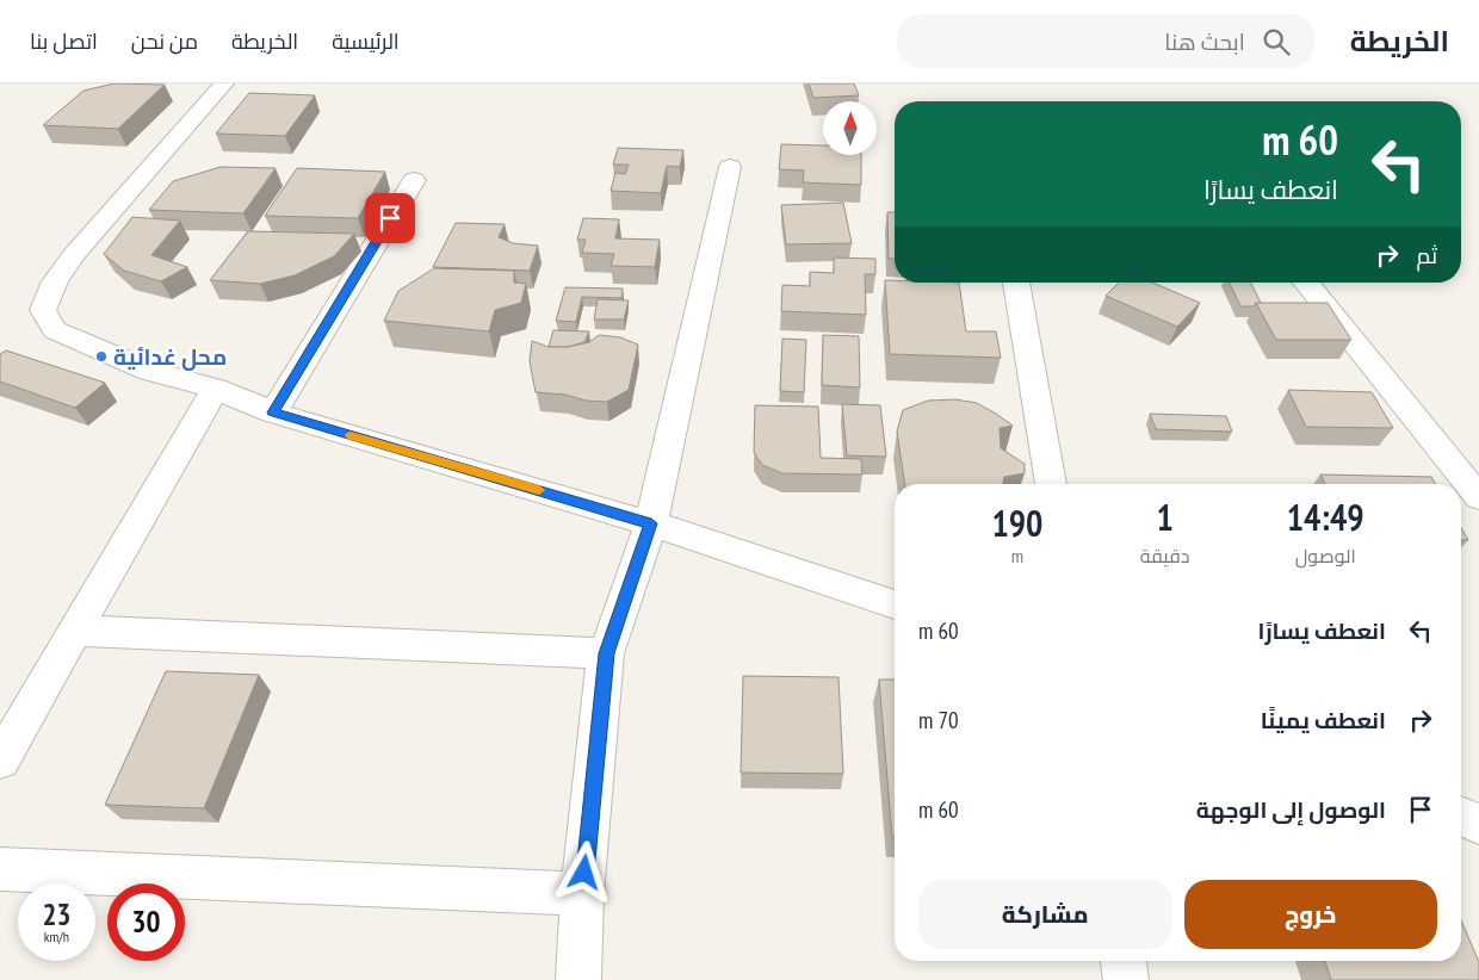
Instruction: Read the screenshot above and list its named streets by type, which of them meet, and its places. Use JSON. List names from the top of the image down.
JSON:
{
  "places": ["محل غدائية"],
  "north": "top",
  "page": {
    "header": "الخريطة",
    "search": "ابحث هنا",
    "nav": [
      "الرئيسية",
      "الخريطة",
      "من نحن",
      "اتصل بنا"
    ],
    "turn": ["60 m", "انعطف يسارًا"],
    "then": "ثم",
    "eta": [
      "14:49",
      "الوصول",
      "1",
      "دقيقة",
      "190",
      "m"
    ],
    "list": [
      {
        "name": "انعطف يسارًا",
        "value": "60 m"
      },
      {
        "name": "انعطف يمينًا",
        "value": "70 m"
      },
      {
        "name": "الوصول إلى الوجهة",
        "value": "60 m"
      }
    ],
    "buttons": ["خروج", "مشاركة"],
    "speed": "23 km/h",
    "limit": "30"
  }
}
